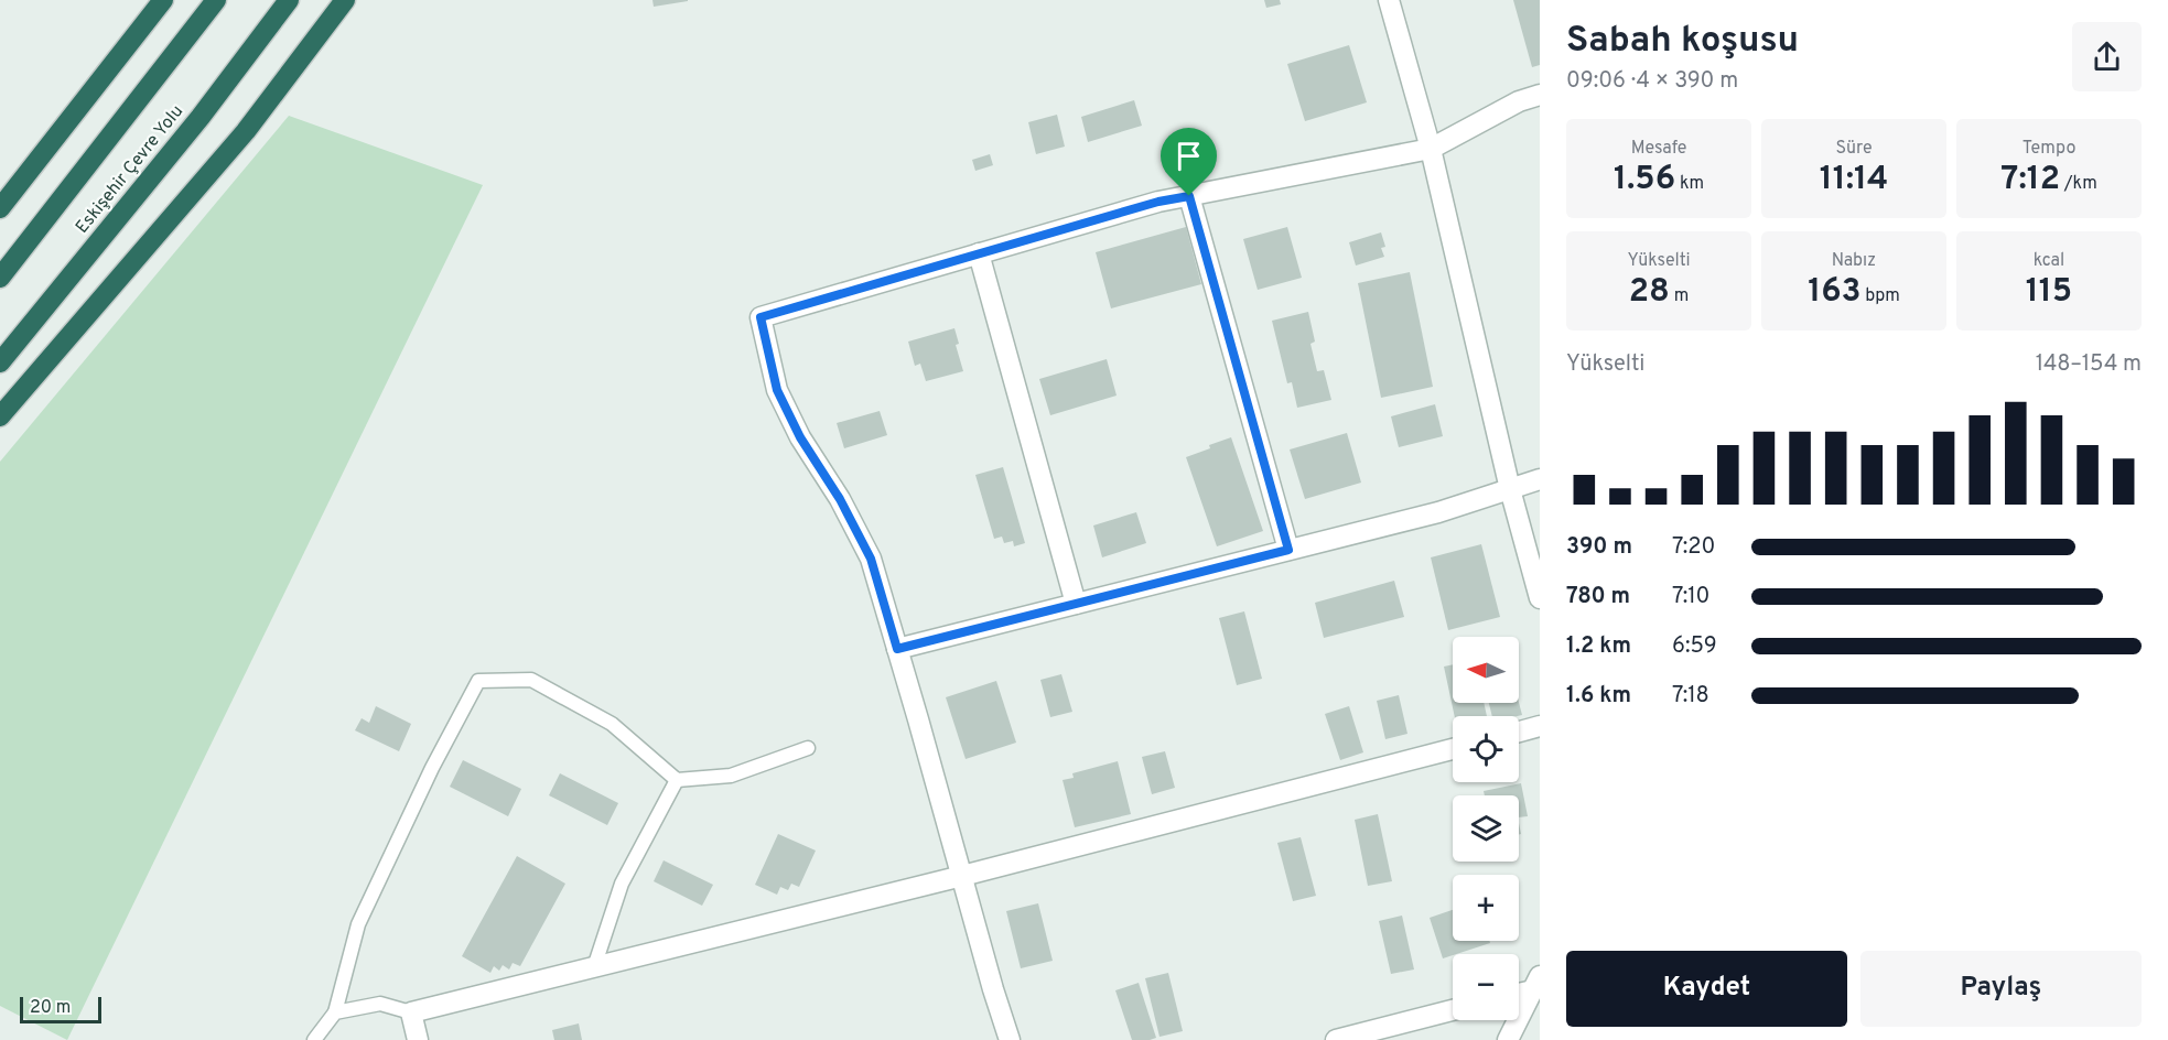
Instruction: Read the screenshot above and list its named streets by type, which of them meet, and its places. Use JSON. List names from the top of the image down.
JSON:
{
  "streets": {
    "highway": ["Eskişehir Çevre Yolu"]
  },
  "scale_bar": "20 m",
  "north": "left",
  "page": {
    "heading": ["Sabah koşusu", "09:06 · 4 × 390 m"],
    "stats": [
      ["Mesafe", "1.56 km"],
      ["Süre", "11:14"],
      ["Tempo", "7:12 /km"],
      ["Yükselti", "28 m"],
      ["Nabız", "163 bpm"],
      ["kcal", "115"]
    ],
    "chart": ["Yükselti", "148–154 m"],
    "list": [
      {
        "name": "390 m",
        "note": "7:20"
      },
      {
        "name": "780 m",
        "note": "7:10"
      },
      {
        "name": "1.2 km",
        "note": "6:59"
      },
      {
        "name": "1.6 km",
        "note": "7:18"
      }
    ],
    "map_buttons": ["+", "−"],
    "buttons": ["Kaydet", "Paylaş"],
    "scale": "20 m"
  }
}
